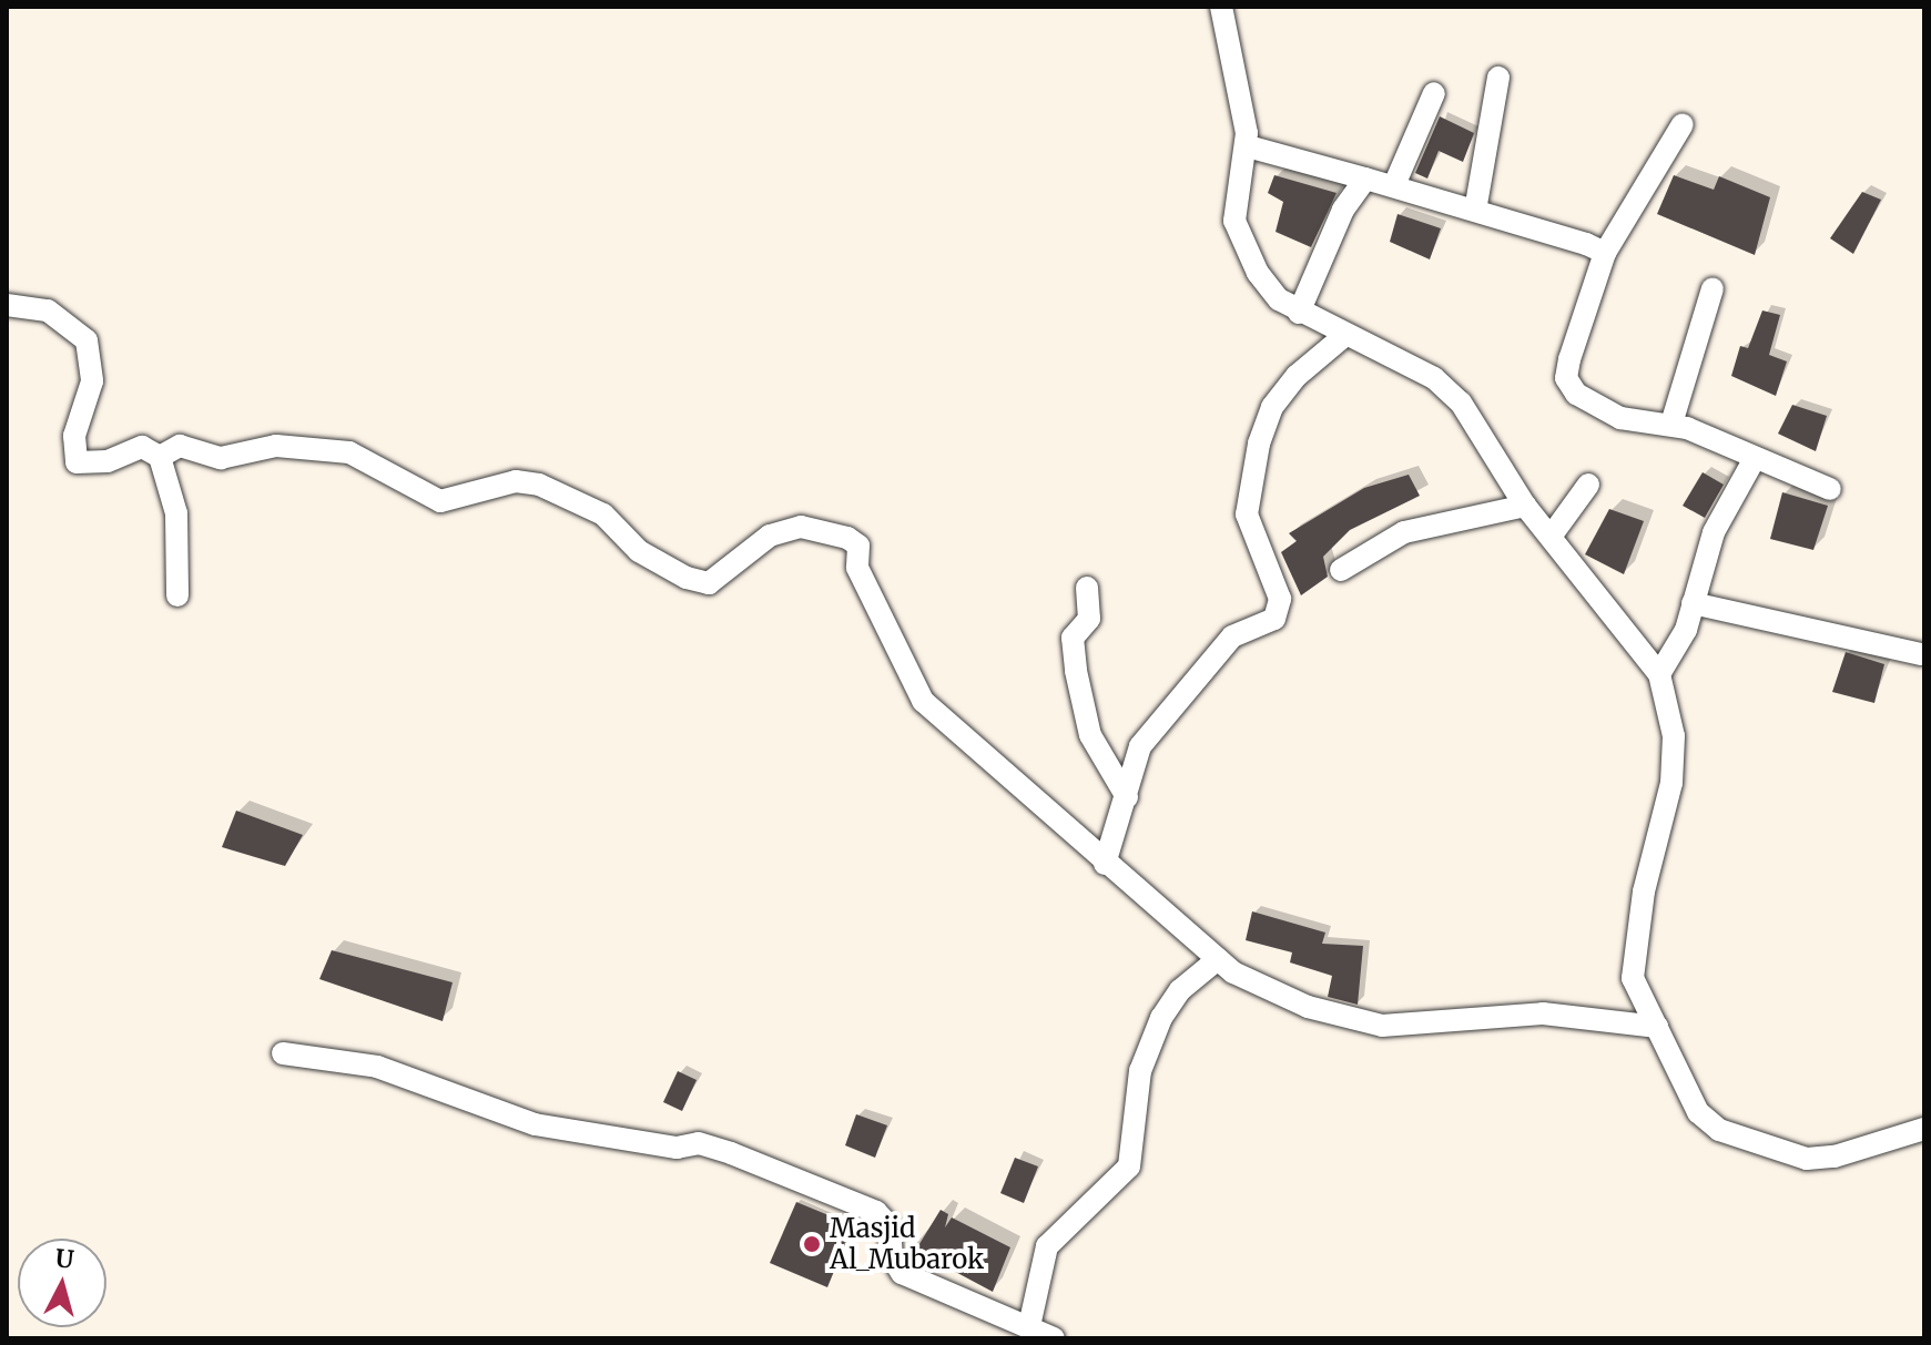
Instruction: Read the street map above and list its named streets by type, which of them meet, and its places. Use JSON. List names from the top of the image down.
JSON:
{
  "places": ["Masjid Al_Mubarok"],
  "north": "top"
}
